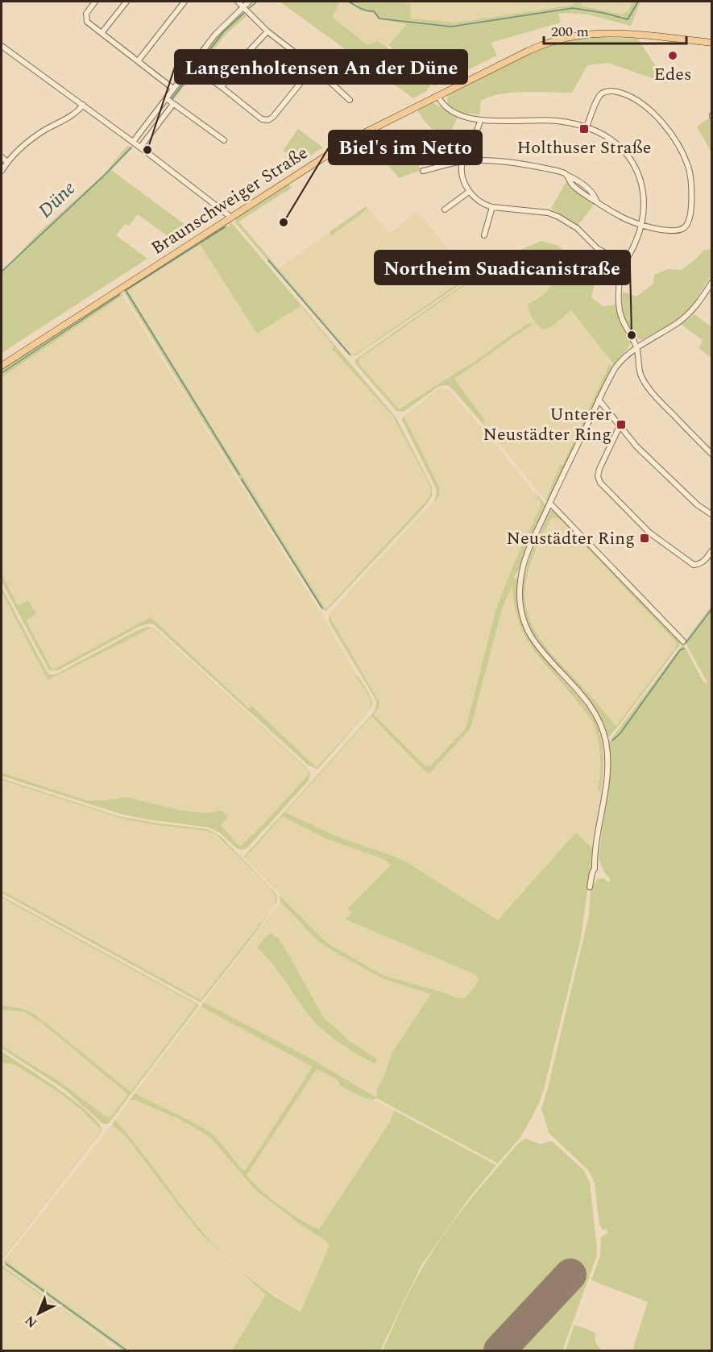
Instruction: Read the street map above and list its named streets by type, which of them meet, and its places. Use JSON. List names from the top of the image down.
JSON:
{
  "streets": {
    "main road": ["Braunschweiger Straße"]
  },
  "water": ["Düne"],
  "places": {
    "other": [
      "Edes",
      "Langenholtensen An der Düne",
      "Biel's im Netto",
      "Northeim Suadicanistraße"
    ],
    "transit": ["Holthuser Straße", "Unterer Neustädter Ring", "Neustädter Ring"]
  },
  "scale_bar": "200 m",
  "north": "bottom left"
}
